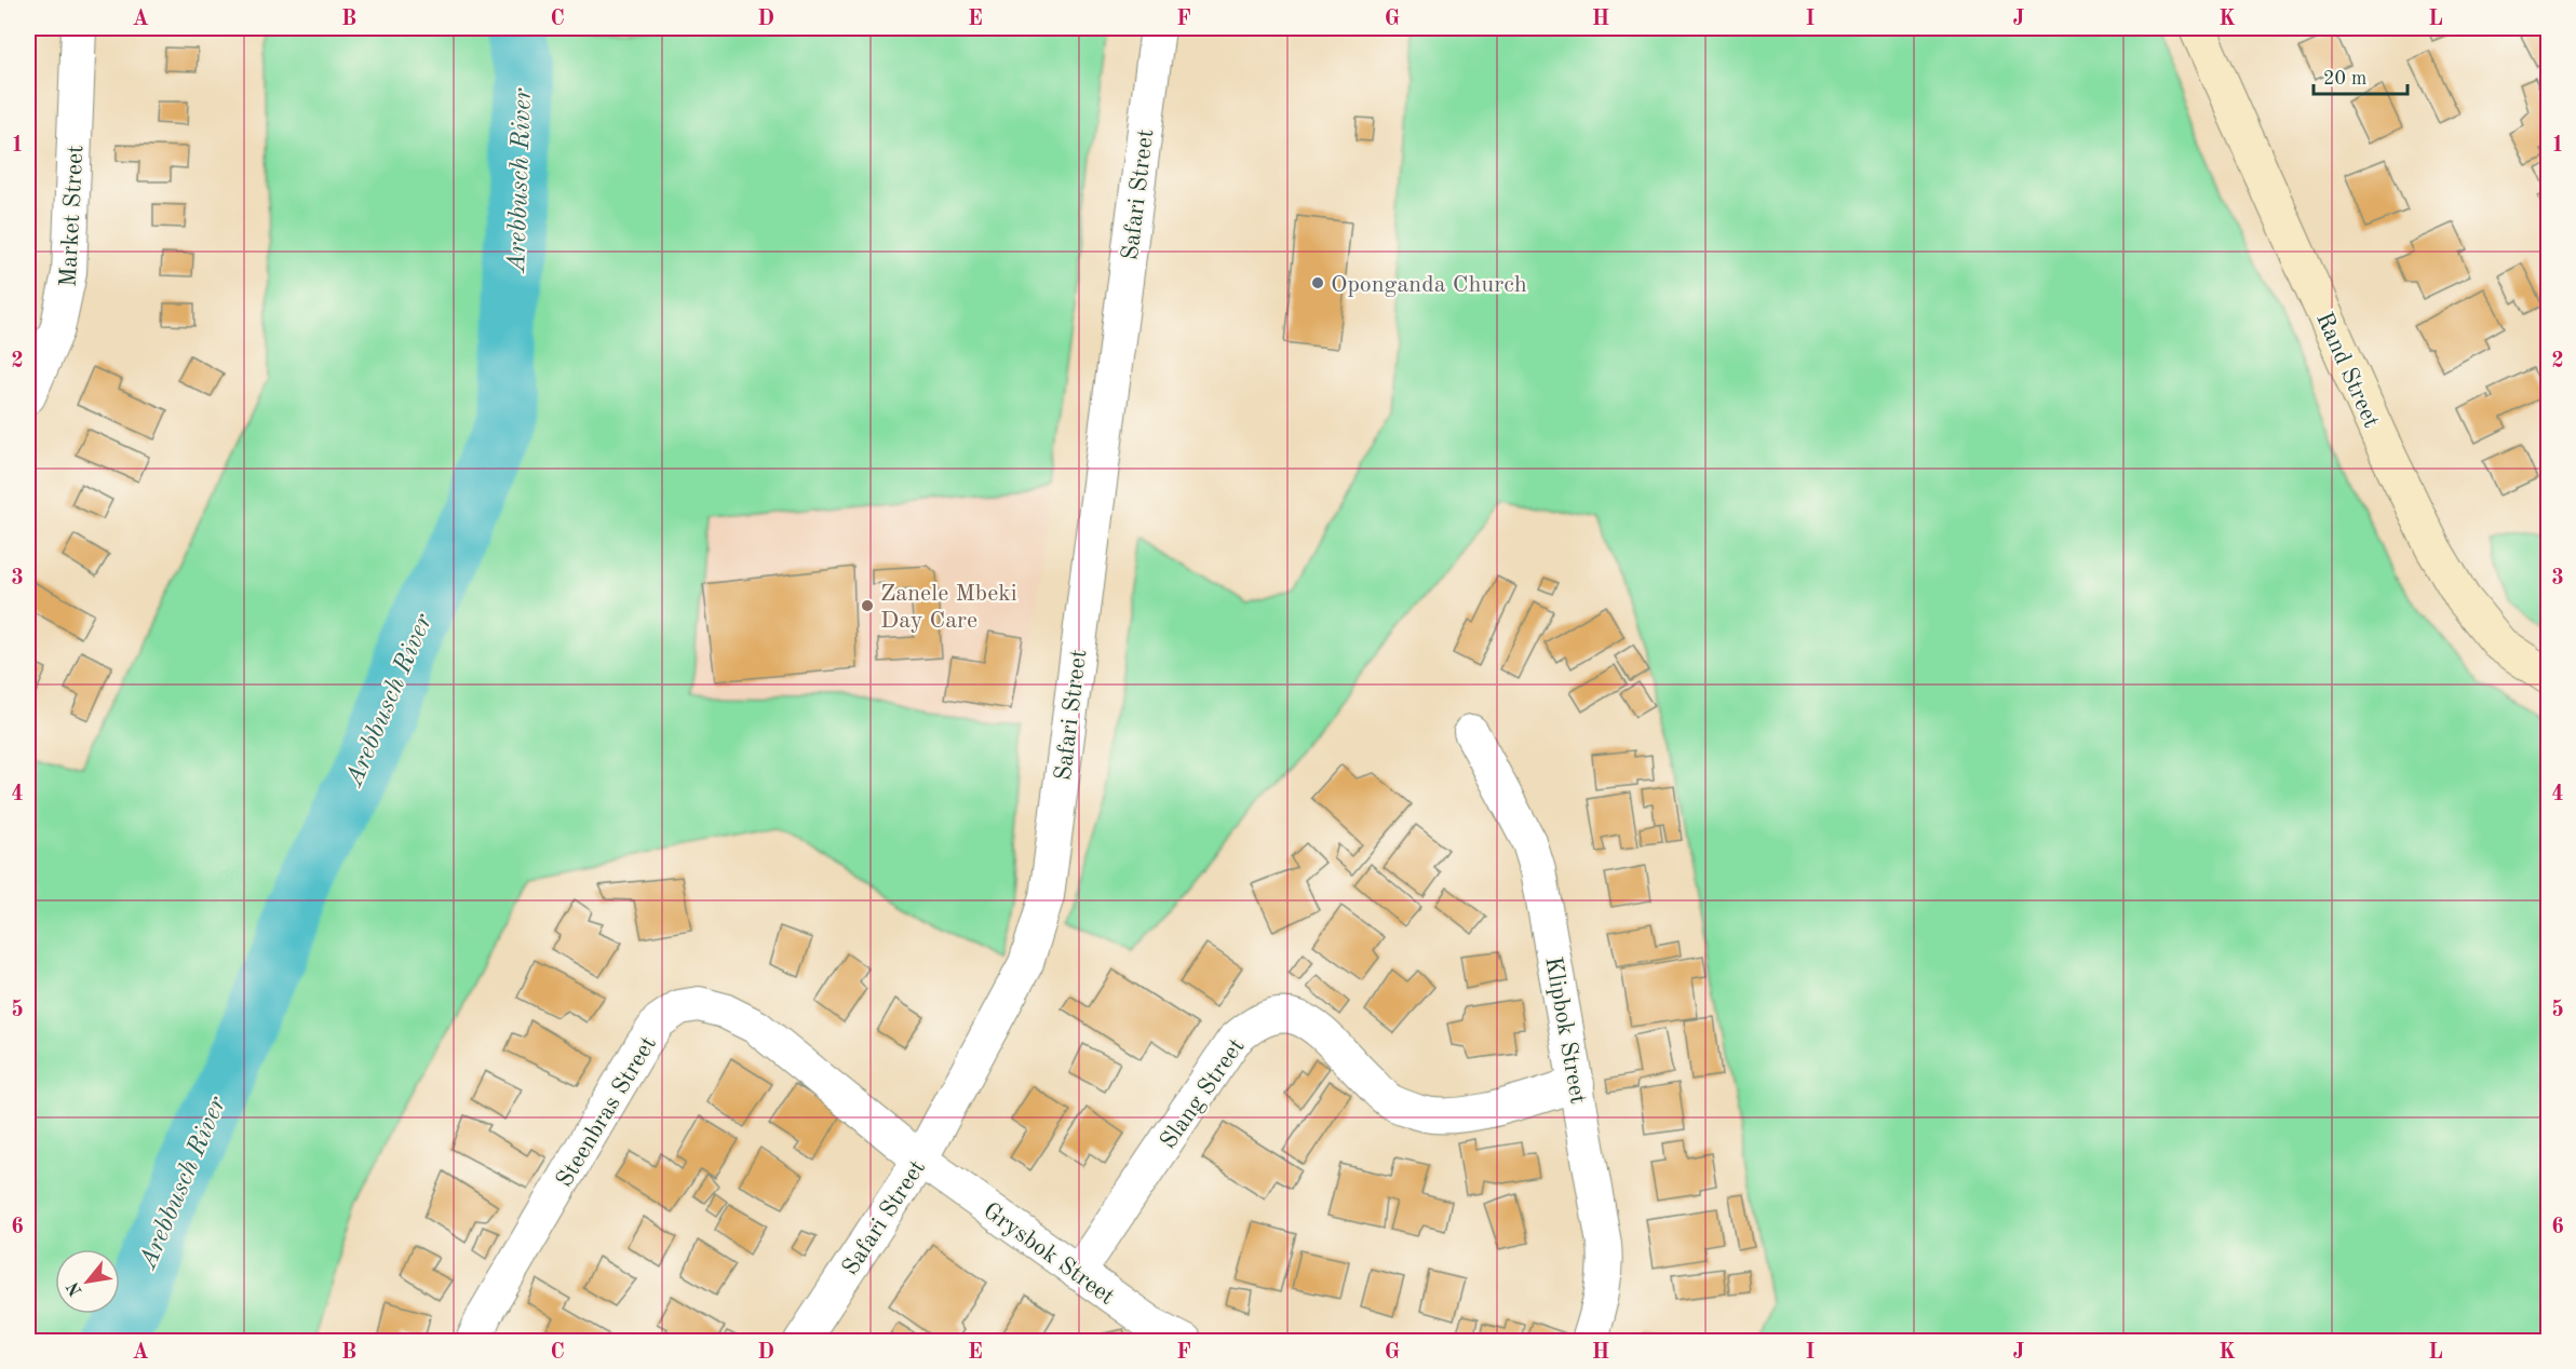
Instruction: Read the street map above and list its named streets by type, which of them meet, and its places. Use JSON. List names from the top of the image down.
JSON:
{
  "streets": {
    "street": [
      "Safari Street",
      "Market Street",
      "Rand Street",
      "Klipbok Street",
      "Slang Street",
      "Steenbras Street",
      "Grysbok Street"
    ]
  },
  "crossings": [
    ["Safari Street", "Steenbras Street"],
    ["Safari Street", "Grysbok Street"],
    ["Klipbok Street", "Slang Street"],
    ["Slang Street", "Grysbok Street"],
    ["Steenbras Street", "Grysbok Street"]
  ],
  "water": ["Arebbusch River"],
  "places": ["Oponganda Church", "Zanele Mbeki Day Care"],
  "scale_bar": "20 m",
  "north": "bottom left",
  "grid": {
    "columns": [
      "A",
      "B",
      "C",
      "D",
      "E",
      "F",
      "G",
      "H",
      "I",
      "J",
      "K",
      "L"
    ],
    "rows": [
      "1",
      "2",
      "3",
      "4",
      "5",
      "6"
    ]
  }
}
